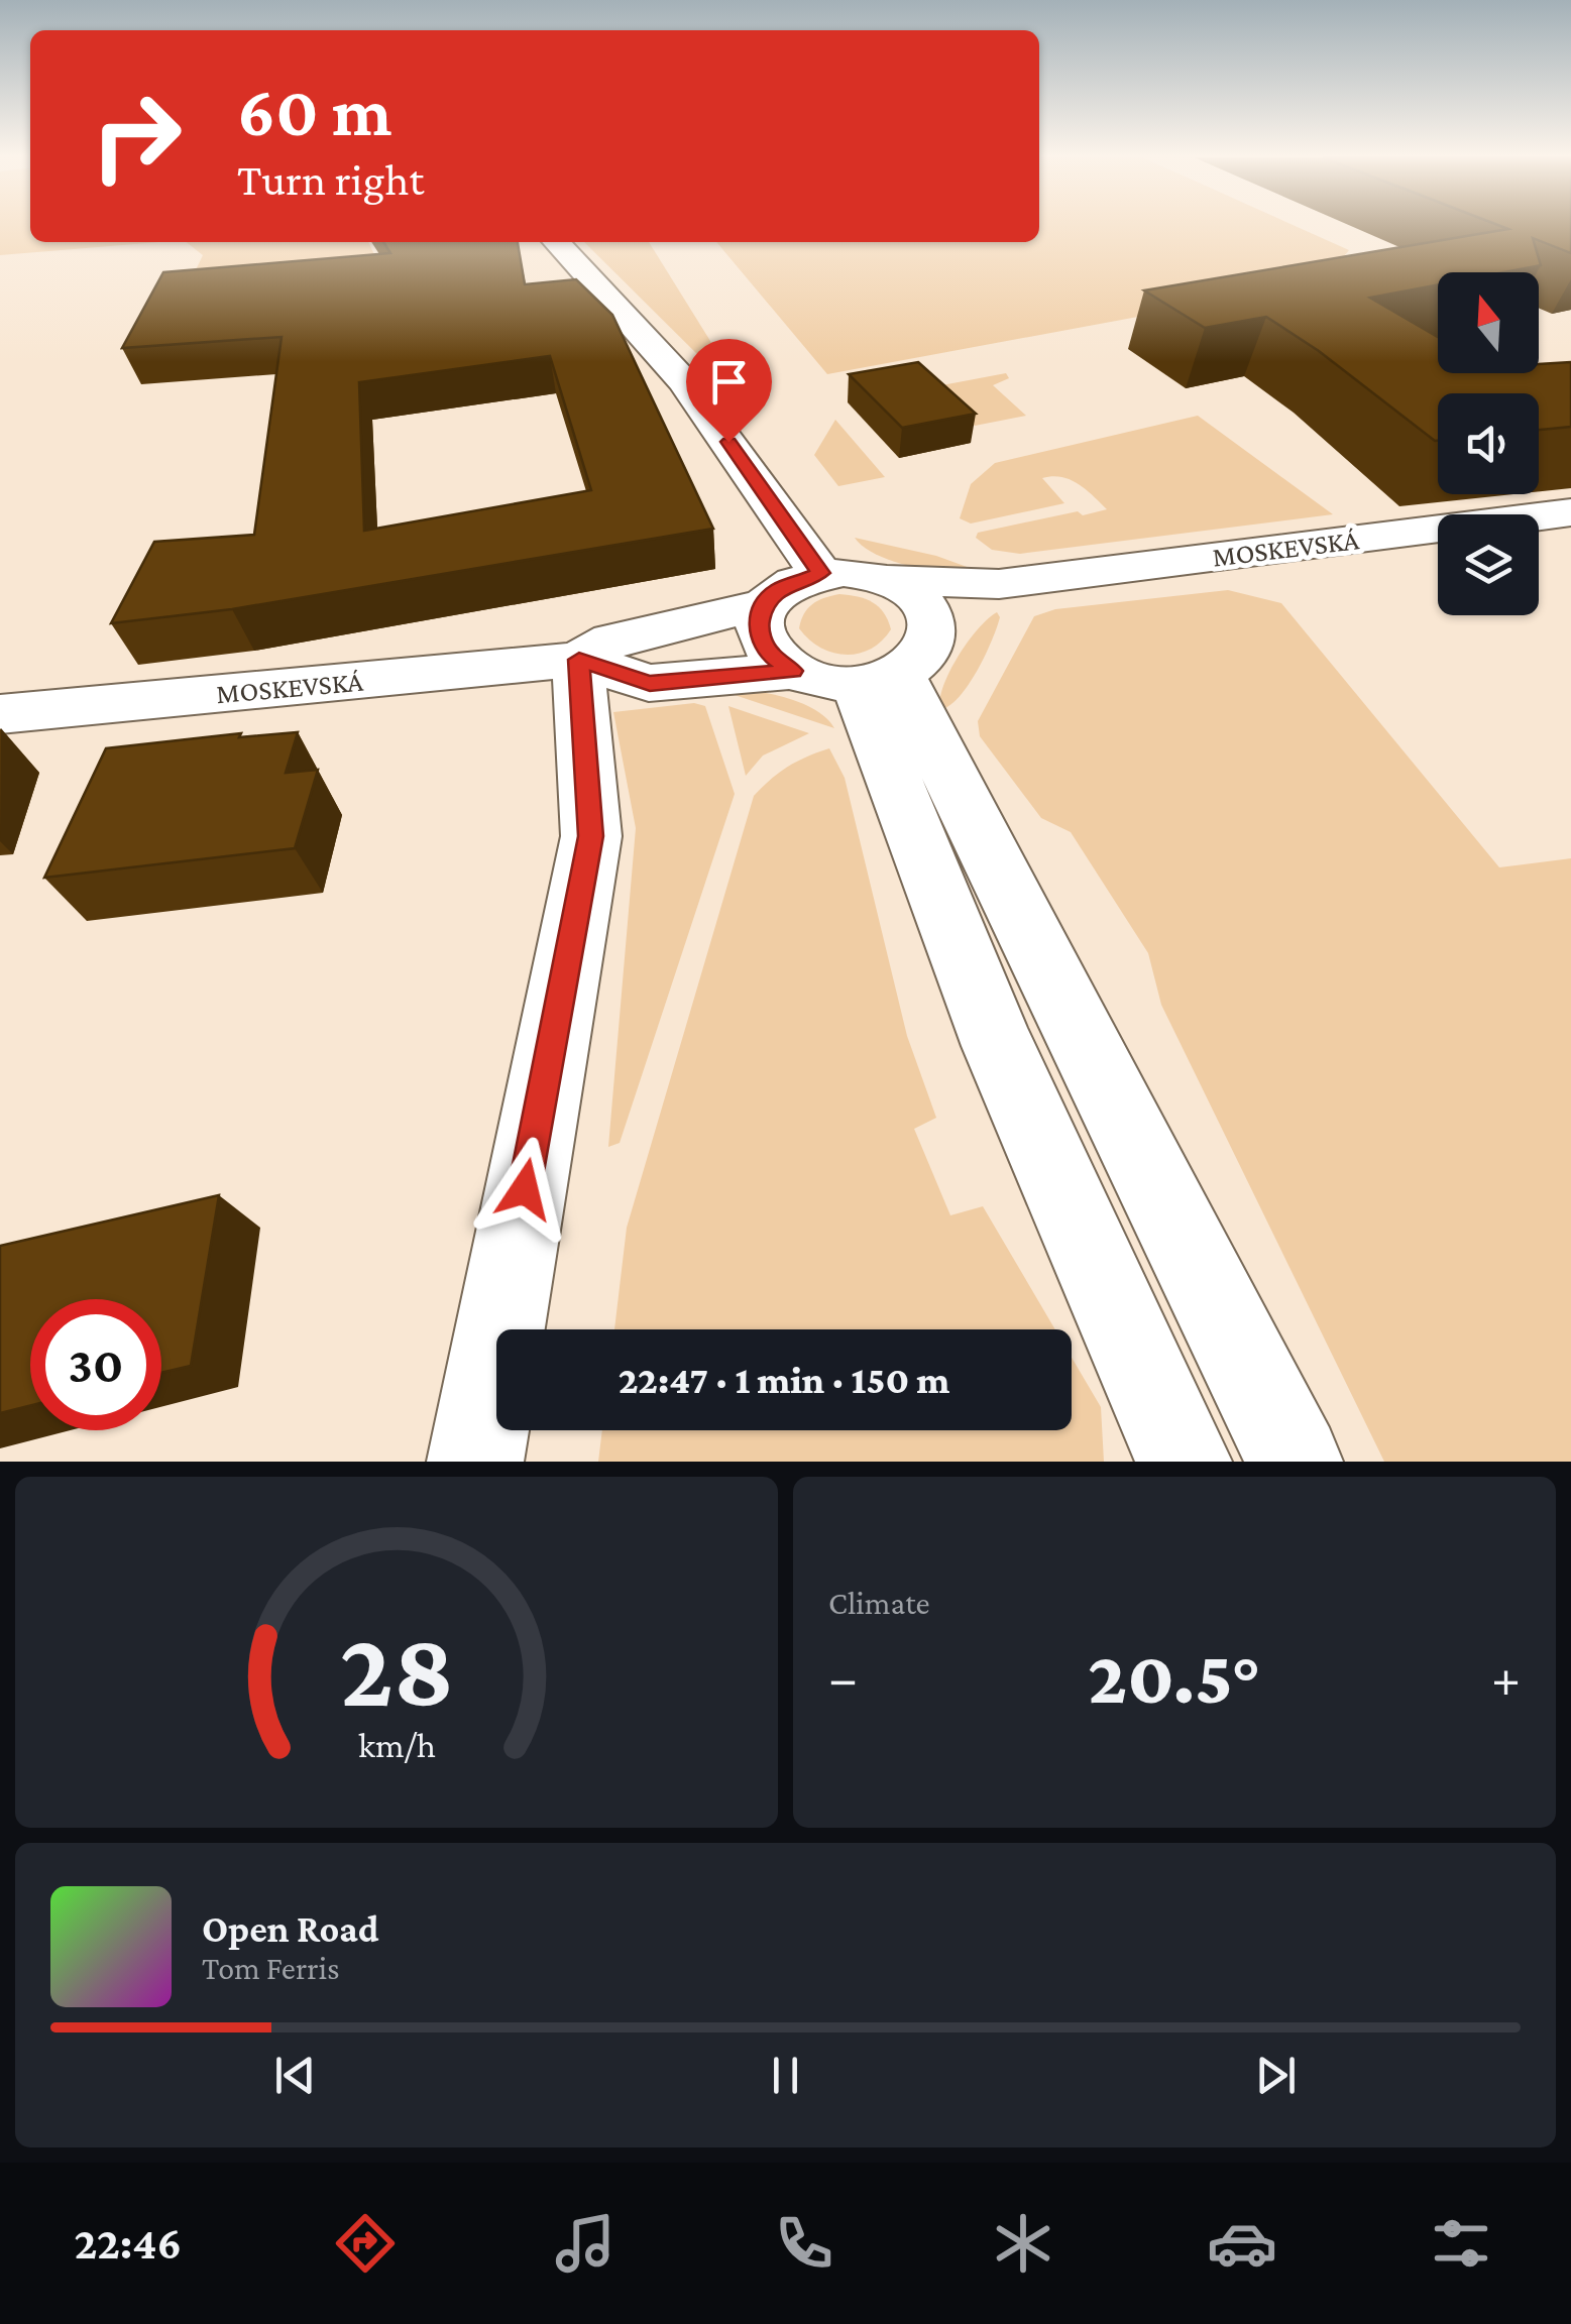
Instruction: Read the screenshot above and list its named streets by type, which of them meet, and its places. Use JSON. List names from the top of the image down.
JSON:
{
  "streets": {
    "street": ["MOSKEVSKÁ"]
  },
  "north": "top",
  "page": {
    "turn": ["60 m", "Turn right"],
    "limit": "30",
    "trip": "22:47 · 1 min · 150 m",
    "tile": "Climate",
    "heat": ["−", "20.5°", "+"],
    "song": ["Open Road", "Tom Ferris"],
    "tabs": "22:46",
    "gauge": ["28", "km/h"]
  }
}
